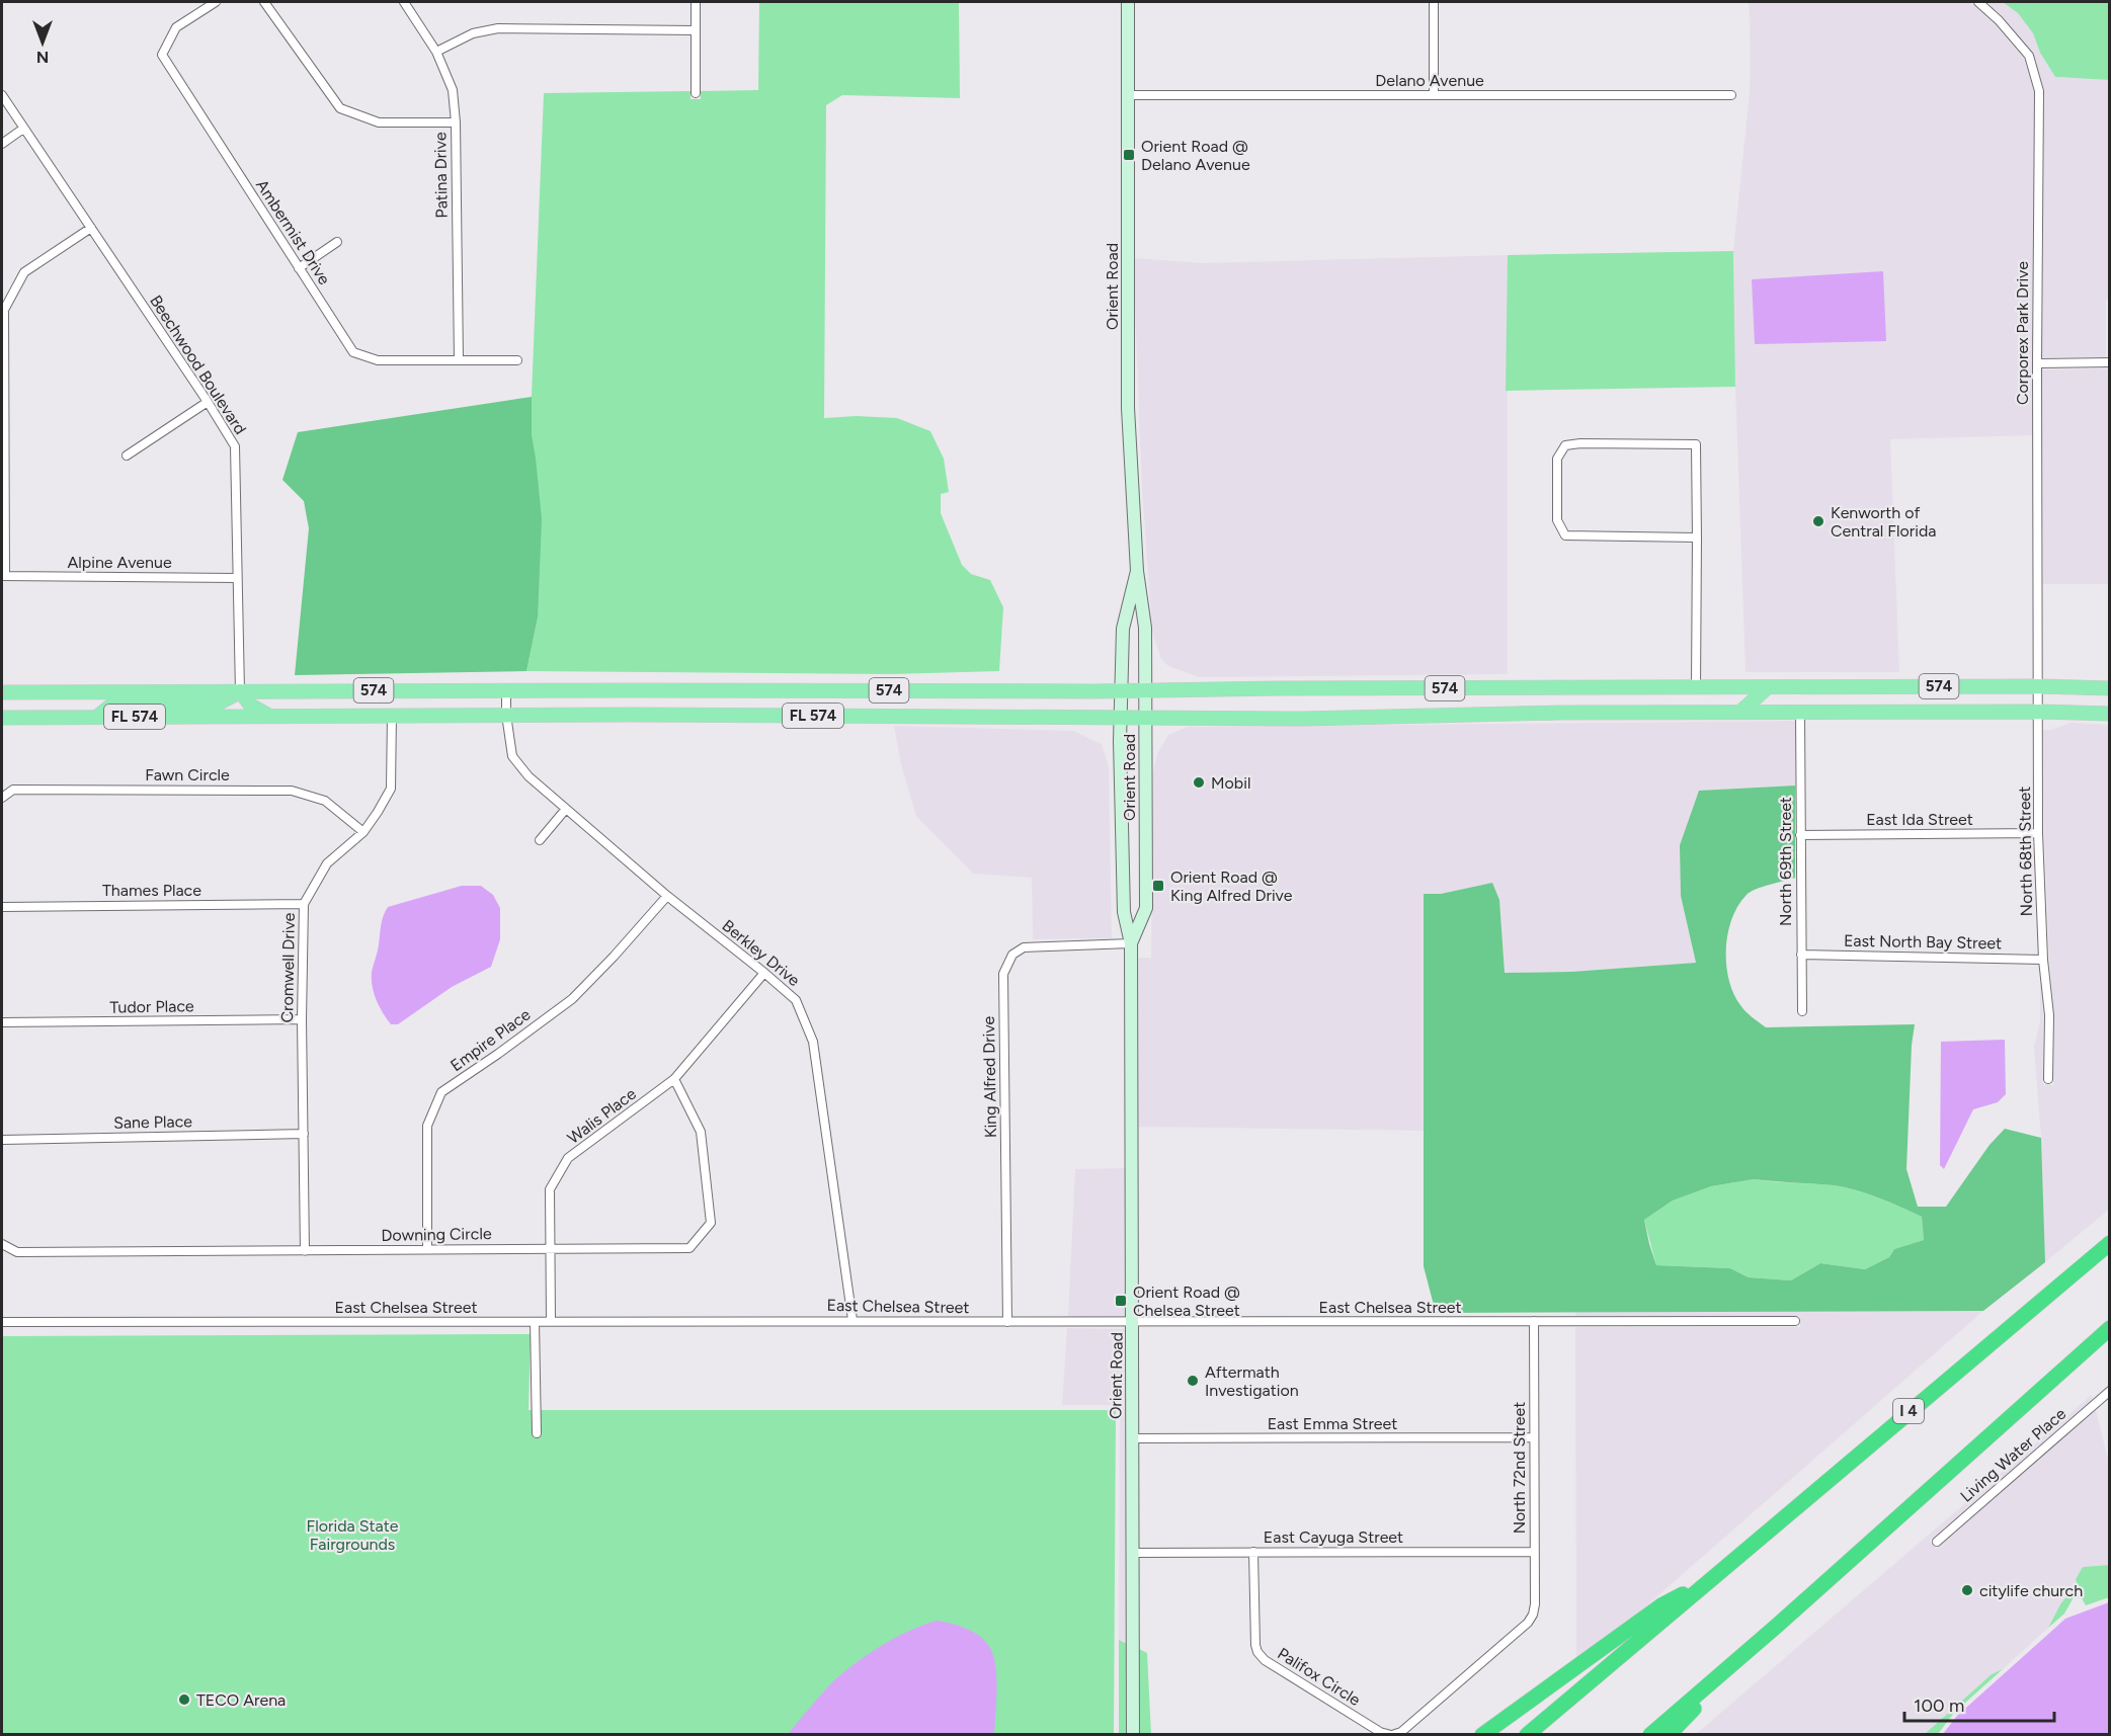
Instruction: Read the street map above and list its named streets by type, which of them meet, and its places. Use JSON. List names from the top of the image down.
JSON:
{
  "streets": {
    "highway": ["I 4"],
    "main road": ["574", "FL 574"],
    "street": [
      "Delano Avenue",
      "Patina Drive",
      "Ambermist Drive",
      "Orient Road",
      "Corporex Park Drive",
      "Beechwood Boulevard",
      "Alpine Avenue",
      "Fawn Circle",
      "East Ida Street",
      "North 68th Street",
      "North 69th Street",
      "Thames Place",
      "East North Bay Street",
      "Berkley Drive",
      "Cromwell Drive",
      "Tudor Place",
      "Empire Place",
      "King Alfred Drive",
      "Walis Place",
      "Sane Place",
      "Downing Circle",
      "East Chelsea Street",
      "East Emma Street",
      "Living Water Place",
      "North 72nd Street",
      "East Cayuga Street",
      "Palifox Circle"
    ]
  },
  "crossings": [
    ["Delano Avenue", "Orient Road"],
    ["Patina Drive", "Ambermist Drive"],
    ["Orient Road", "574"],
    ["Orient Road", "FL 574"],
    ["Orient Road", "King Alfred Drive"],
    ["Orient Road", "East Chelsea Street"],
    ["Orient Road", "East Emma Street"],
    ["Orient Road", "East Cayuga Street"],
    ["Corporex Park Drive", "574"],
    ["Corporex Park Drive", "North 68th Street"],
    ["Beechwood Boulevard", "Alpine Avenue"],
    ["Beechwood Boulevard", "574"],
    ["574", "North 68th Street"],
    ["574", "Berkley Drive"],
    ["FL 574", "North 68th Street"],
    ["FL 574", "North 69th Street"],
    ["FL 574", "Berkley Drive"],
    ["FL 574", "Cromwell Drive"],
    ["Fawn Circle", "Cromwell Drive"],
    ["East Ida Street", "North 68th Street"],
    ["East Ida Street", "North 69th Street"],
    ["North 68th Street", "East North Bay Street"],
    ["North 69th Street", "East North Bay Street"],
    ["Thames Place", "Cromwell Drive"],
    ["Berkley Drive", "Empire Place"],
    ["Berkley Drive", "Walis Place"],
    ["Berkley Drive", "East Chelsea Street"],
    ["Cromwell Drive", "Tudor Place"],
    ["Cromwell Drive", "Sane Place"],
    ["Cromwell Drive", "Downing Circle"],
    ["Empire Place", "Downing Circle"],
    ["King Alfred Drive", "East Chelsea Street"],
    ["Walis Place", "Downing Circle"],
    ["Walis Place", "East Chelsea Street"],
    ["East Chelsea Street", "North 72nd Street"],
    ["East Emma Street", "North 72nd Street"],
    ["North 72nd Street", "East Cayuga Street"],
    ["North 72nd Street", "Palifox Circle"],
    ["East Cayuga Street", "Palifox Circle"]
  ],
  "parks": ["Florida State Fairgrounds"],
  "places": {
    "transit": ["Orient Road @ Delano Avenue", "Orient Road @ King Alfred Drive", "Orient Road @ Chelsea Street"],
    "other": [
      "Kenworth of Central Florida",
      "Mobil",
      "Aftermath Investigation",
      "citylife church",
      "TECO Arena"
    ]
  },
  "scale_bar": "100 m",
  "north": "bottom"
}
